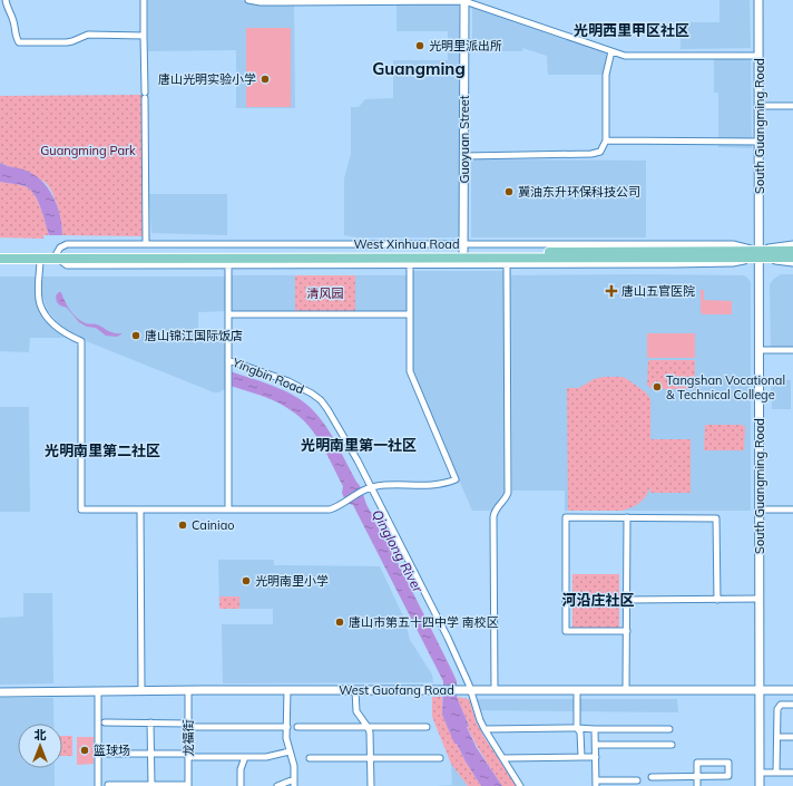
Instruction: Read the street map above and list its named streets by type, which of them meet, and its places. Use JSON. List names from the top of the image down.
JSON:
{
  "streets": {
    "main road": ["West Xinhua Road"],
    "street": [
      "South Guangming Road",
      "Guoyuan Street",
      "Yingbin Road",
      "West Guofang Road",
      "龙福街"
    ]
  },
  "crossings": [
    ["South Guangming Road", "West Xinhua Road"],
    ["South Guangming Road", "West Guofang Road"],
    ["Guoyuan Street", "West Xinhua Road"],
    ["West Xinhua Road", "Yingbin Road"],
    ["Yingbin Road", "West Guofang Road"],
    ["West Guofang Road", "龙福街"]
  ],
  "districts": [
    "光明西里甲区社区",
    "Guangming",
    "光明南里第一社区",
    "光明南里第二社区",
    "河沿庄社区"
  ],
  "water": ["Qinglong River"],
  "parks": ["Guangming Park", "清风园"],
  "places": {
    "other": [
      "光明里派出所",
      "唐山光明实验小学",
      "冀油东升环保科技公司",
      "唐山锦江国际饭店",
      "Tangshan Vocational & Technical College",
      "Cainiao",
      "光明南里小学",
      "唐山市第五十四中学 南校区",
      "篮球场"
    ],
    "health": ["唐山五官医院"]
  },
  "north": "top"
}
